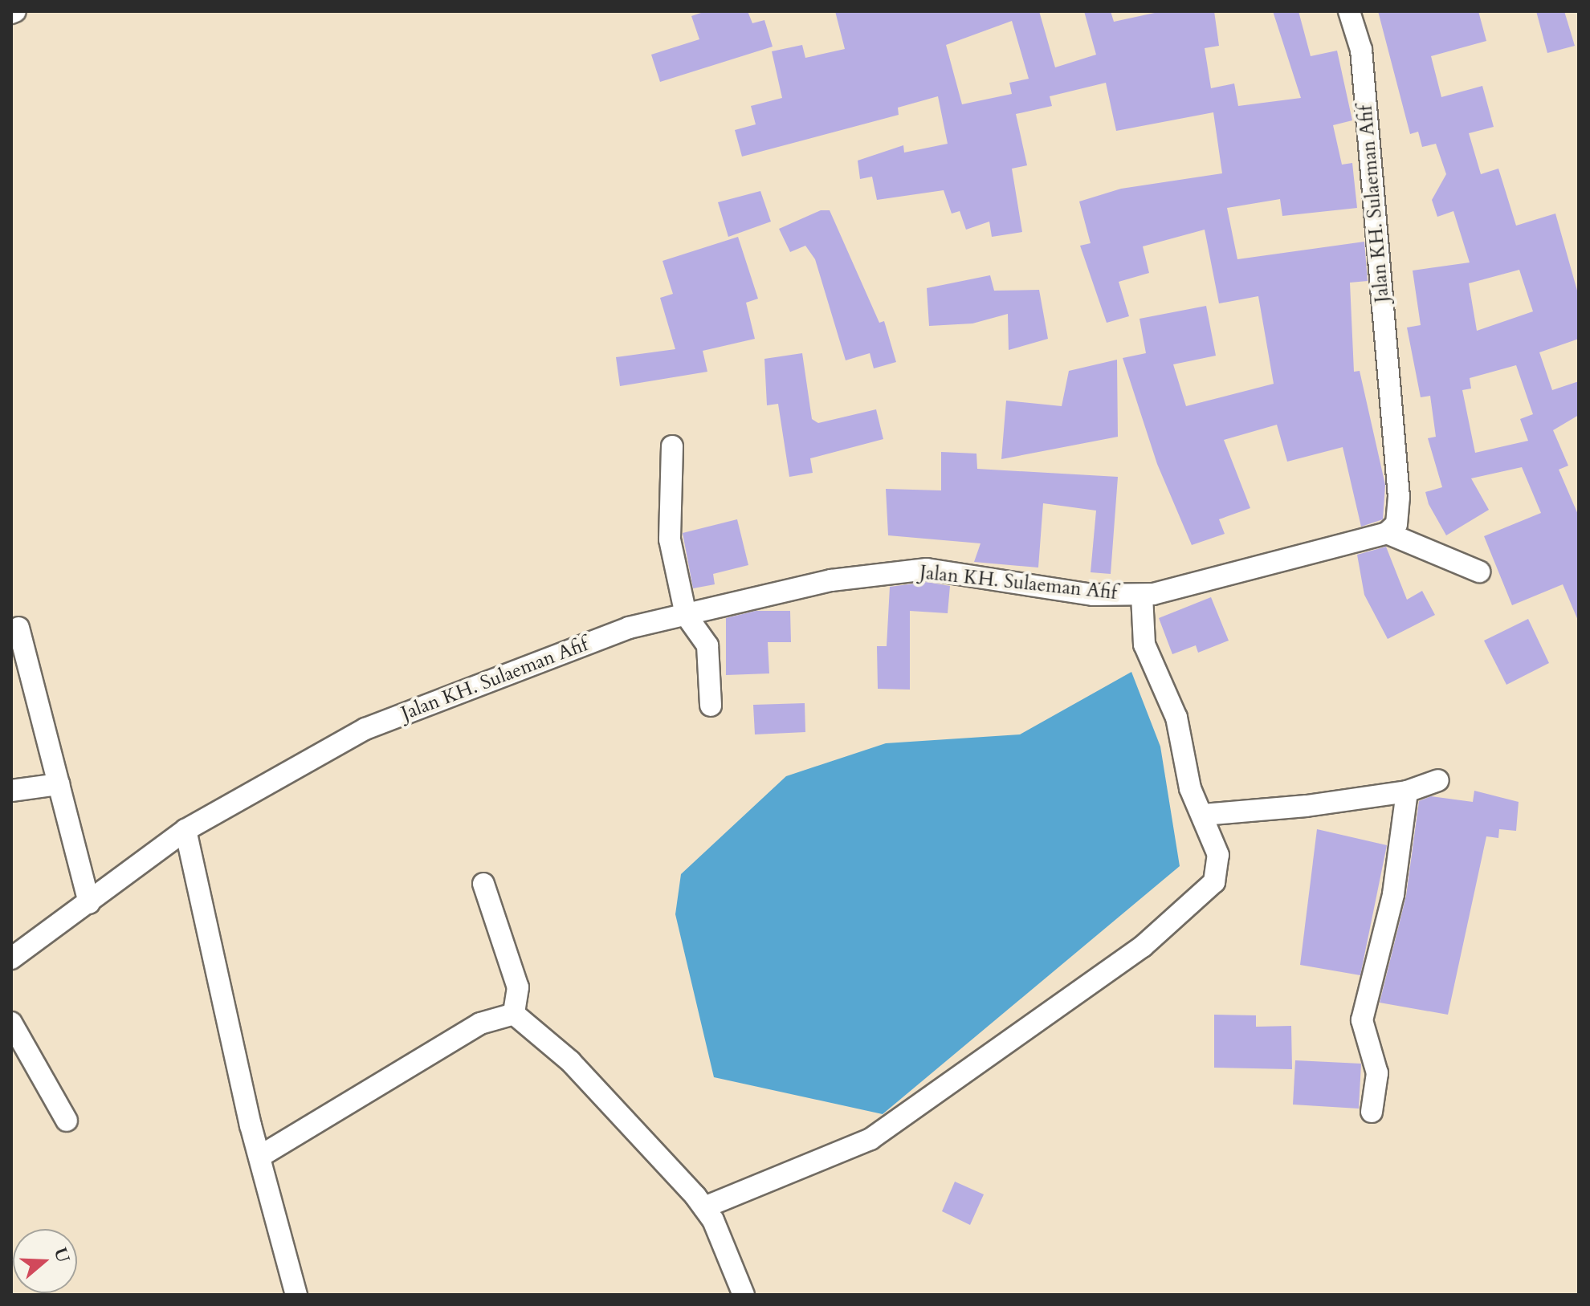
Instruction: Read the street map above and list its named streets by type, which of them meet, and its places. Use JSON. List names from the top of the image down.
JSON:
{
  "streets": {
    "street": ["Jalan KH. Sulaeman Afif"]
  },
  "north": "right"
}
